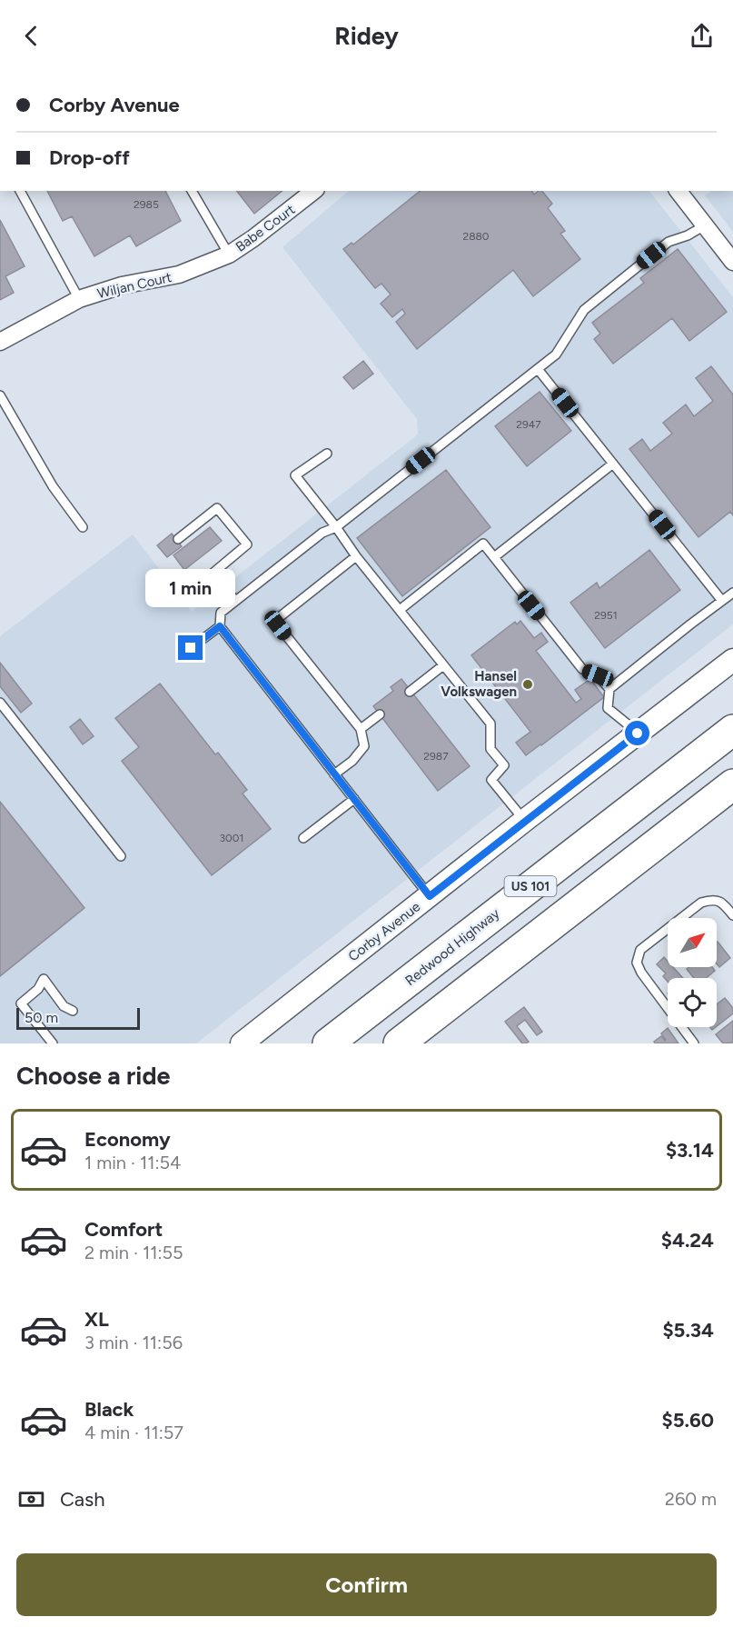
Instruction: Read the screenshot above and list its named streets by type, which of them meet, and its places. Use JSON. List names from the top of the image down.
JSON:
{
  "streets": {
    "highway": ["US 101", "Redwood Highway"],
    "street": ["Babe Court", "Wiljan Court", "Corby Avenue"]
  },
  "crossings": [
    ["Babe Court", "Wiljan Court"]
  ],
  "places": ["Hansel Volkswagen"],
  "house_numbers": [
    "2985",
    "2880",
    "2947",
    "2951",
    "2987",
    "3001"
  ],
  "scale_bar": "50 m",
  "north": "top right",
  "page": {
    "header": "Ridey",
    "banner": ["Corby Avenue", "Drop-off"],
    "bubble": "1 min",
    "scale": "50 m",
    "heading": "Choose a ride",
    "list": [
      {
        "name": "Economy",
        "note": "1 min · 11:54",
        "value": "$3.14"
      },
      {
        "name": "Comfort",
        "note": "2 min · 11:55",
        "value": "$4.24"
      },
      {
        "name": "XL",
        "note": "3 min · 11:56",
        "value": "$5.34"
      },
      {
        "name": "Black",
        "note": "4 min · 11:57",
        "value": "$5.60"
      }
    ],
    "pay": ["Cash", "260 m"],
    "buttons": "Confirm"
  }
}
